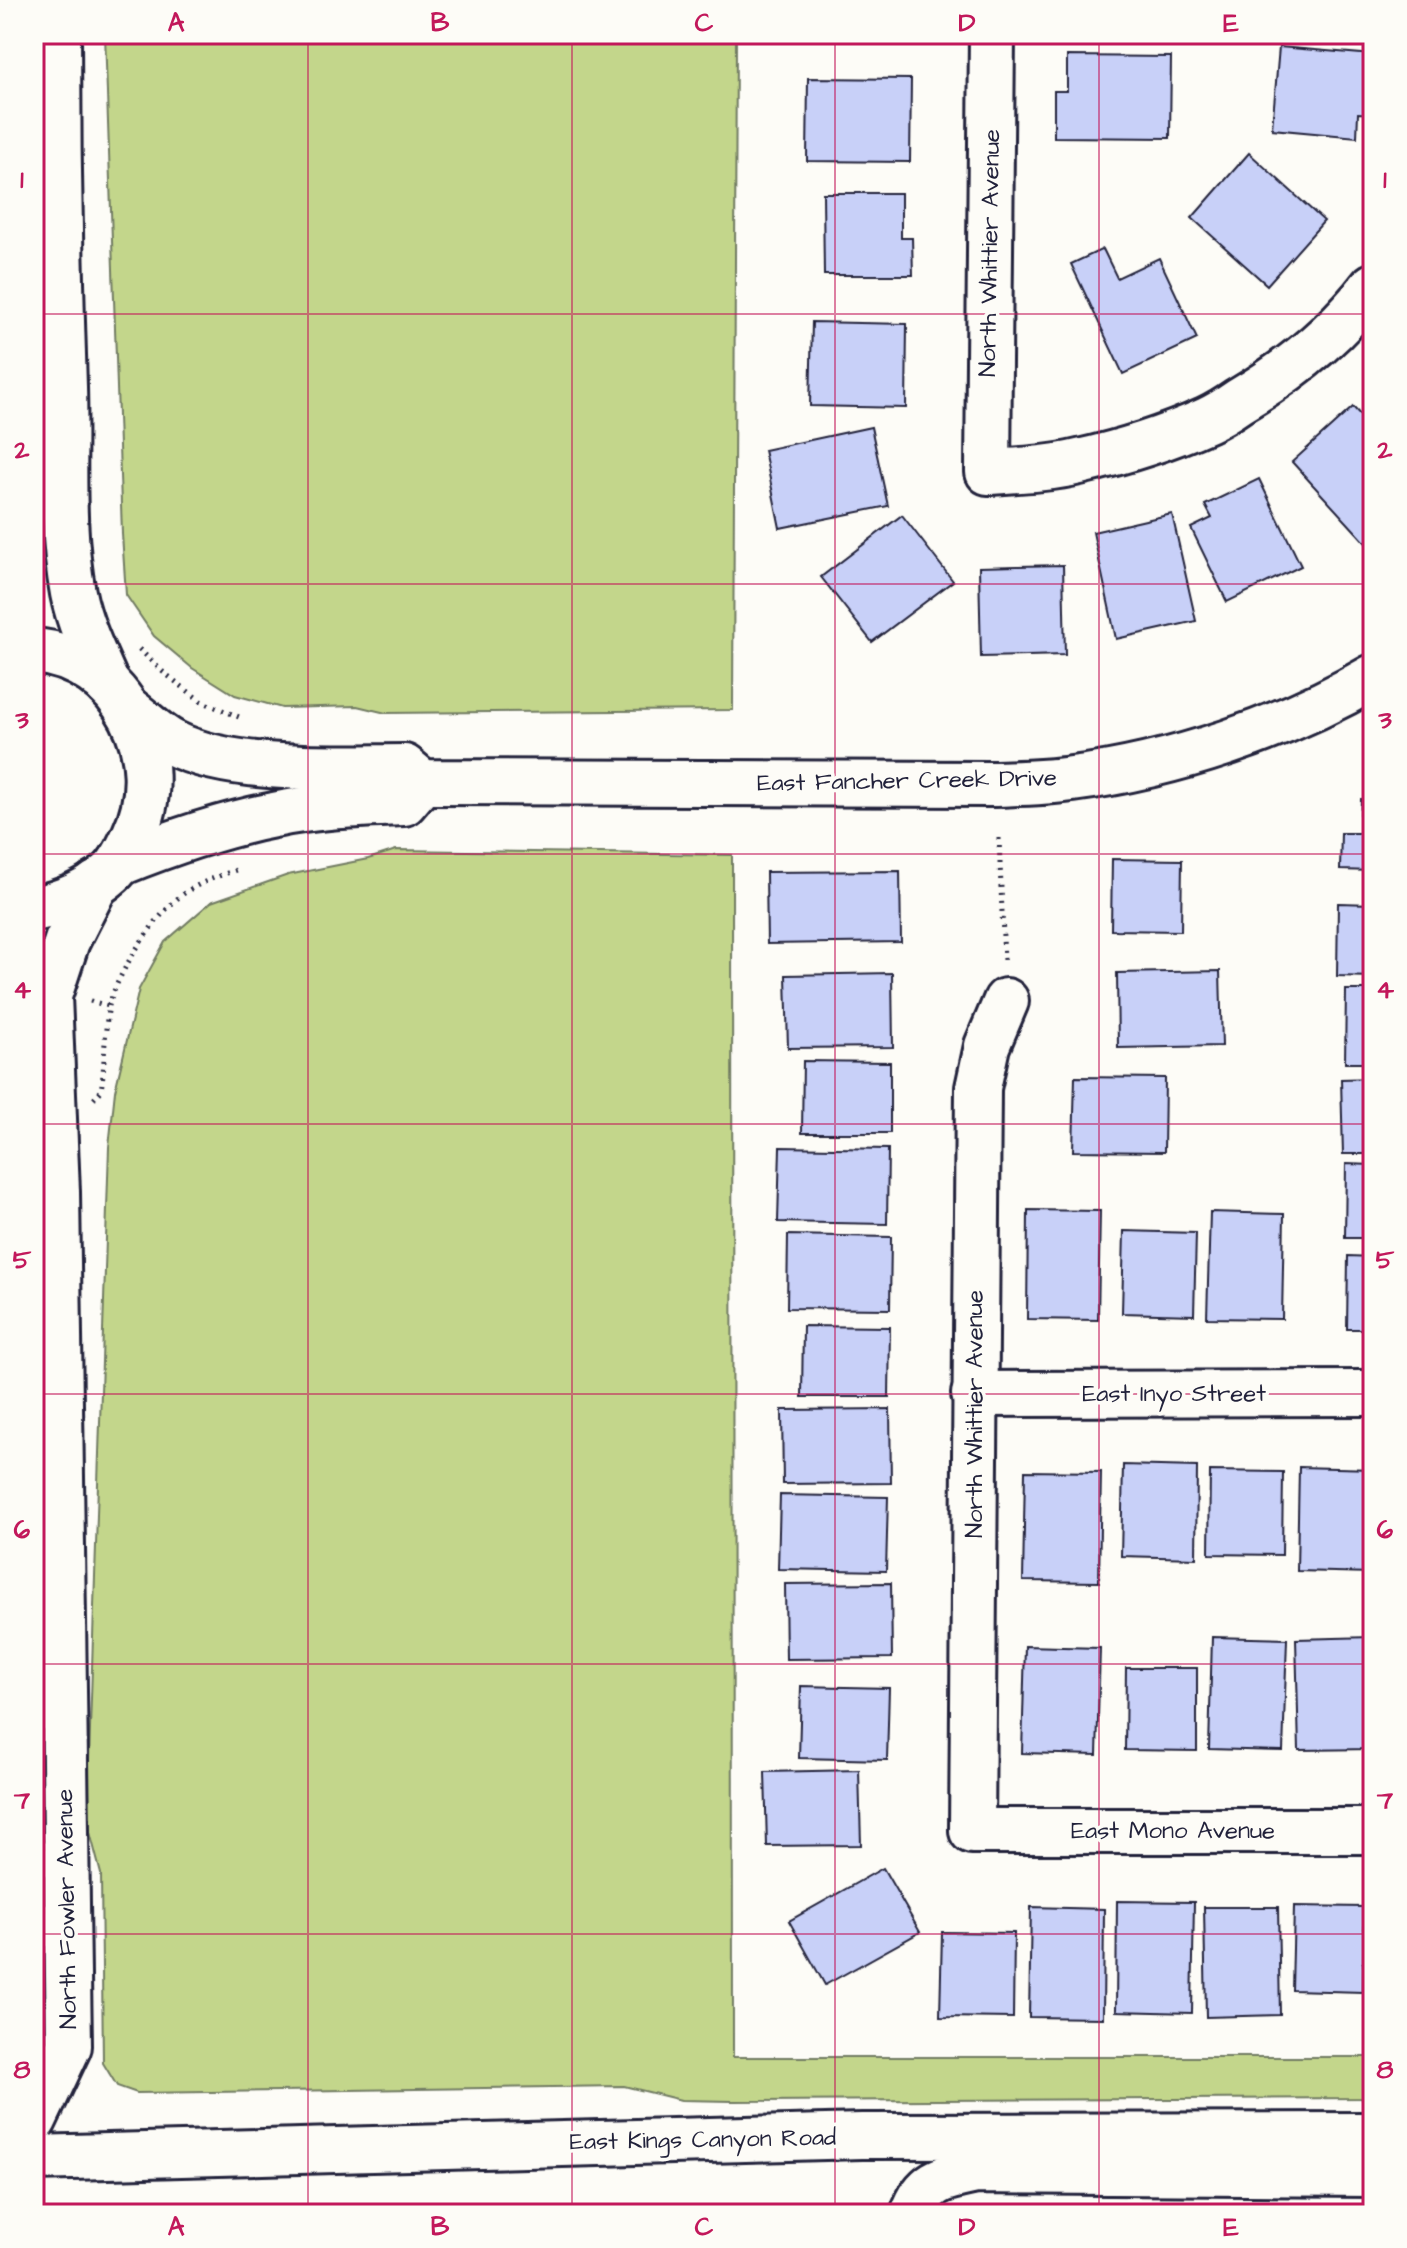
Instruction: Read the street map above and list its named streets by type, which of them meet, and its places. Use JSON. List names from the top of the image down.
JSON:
{
  "streets": {
    "street": [
      "North Whittier Avenue",
      "East Fancher Creek Drive",
      "East Inyo Street",
      "East Mono Avenue",
      "North Fowler Avenue",
      "East Kings Canyon Road"
    ]
  },
  "crossings": [
    ["North Whittier Avenue", "East Inyo Street"],
    ["North Whittier Avenue", "East Mono Avenue"],
    ["East Fancher Creek Drive", "North Fowler Avenue"]
  ],
  "grid": {
    "columns": [
      "A",
      "B",
      "C",
      "D",
      "E"
    ],
    "rows": [
      "1",
      "2",
      "3",
      "4",
      "5",
      "6",
      "7",
      "8"
    ]
  }
}
